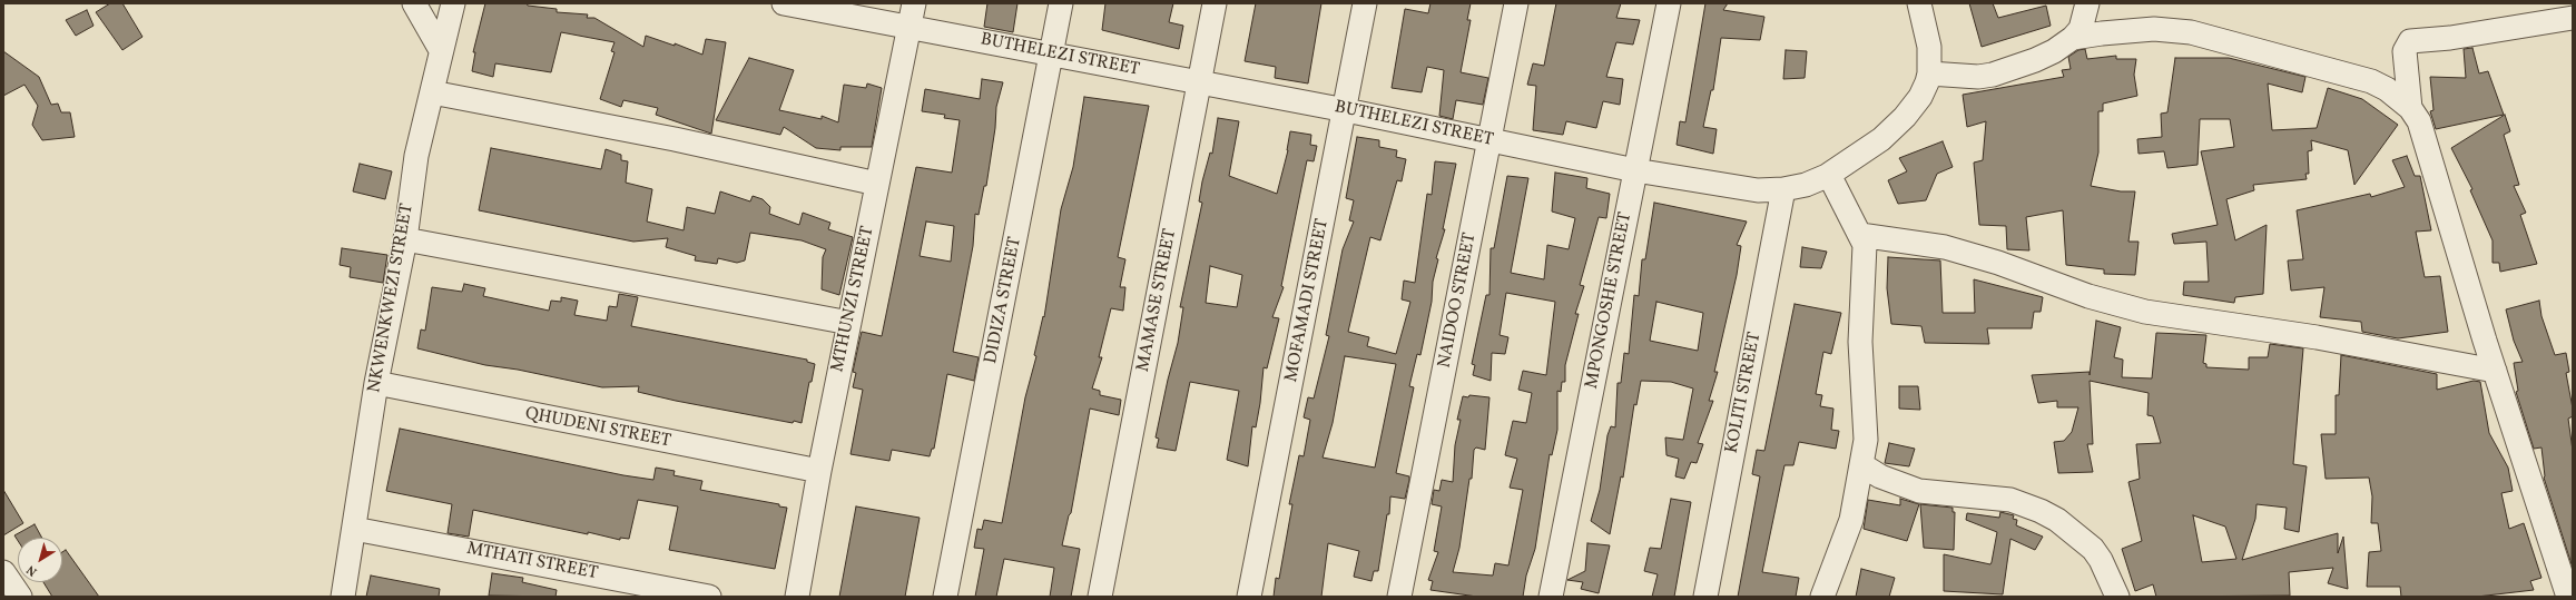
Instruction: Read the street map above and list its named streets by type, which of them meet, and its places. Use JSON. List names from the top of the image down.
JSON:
{
  "streets": {
    "street": [
      "BUTHELEZI STREET",
      "NKWENKWEZI STREET",
      "MTHUNZI STREET",
      "DIDIZA STREET",
      "MAMASE STREET",
      "MOFAMADI STREET",
      "NAIDOO STREET",
      "MPONGOSHE STREET",
      "KOLITI STREET",
      "QHUDENI STREET",
      "MTHATI STREET"
    ]
  },
  "crossings": [
    ["BUTHELEZI STREET", "MTHUNZI STREET"],
    ["BUTHELEZI STREET", "DIDIZA STREET"],
    ["BUTHELEZI STREET", "MAMASE STREET"],
    ["BUTHELEZI STREET", "MOFAMADI STREET"],
    ["BUTHELEZI STREET", "NAIDOO STREET"],
    ["BUTHELEZI STREET", "MPONGOSHE STREET"],
    ["BUTHELEZI STREET", "KOLITI STREET"],
    ["NKWENKWEZI STREET", "QHUDENI STREET"],
    ["NKWENKWEZI STREET", "MTHATI STREET"],
    ["MTHUNZI STREET", "QHUDENI STREET"]
  ],
  "north": "bottom left"
}
